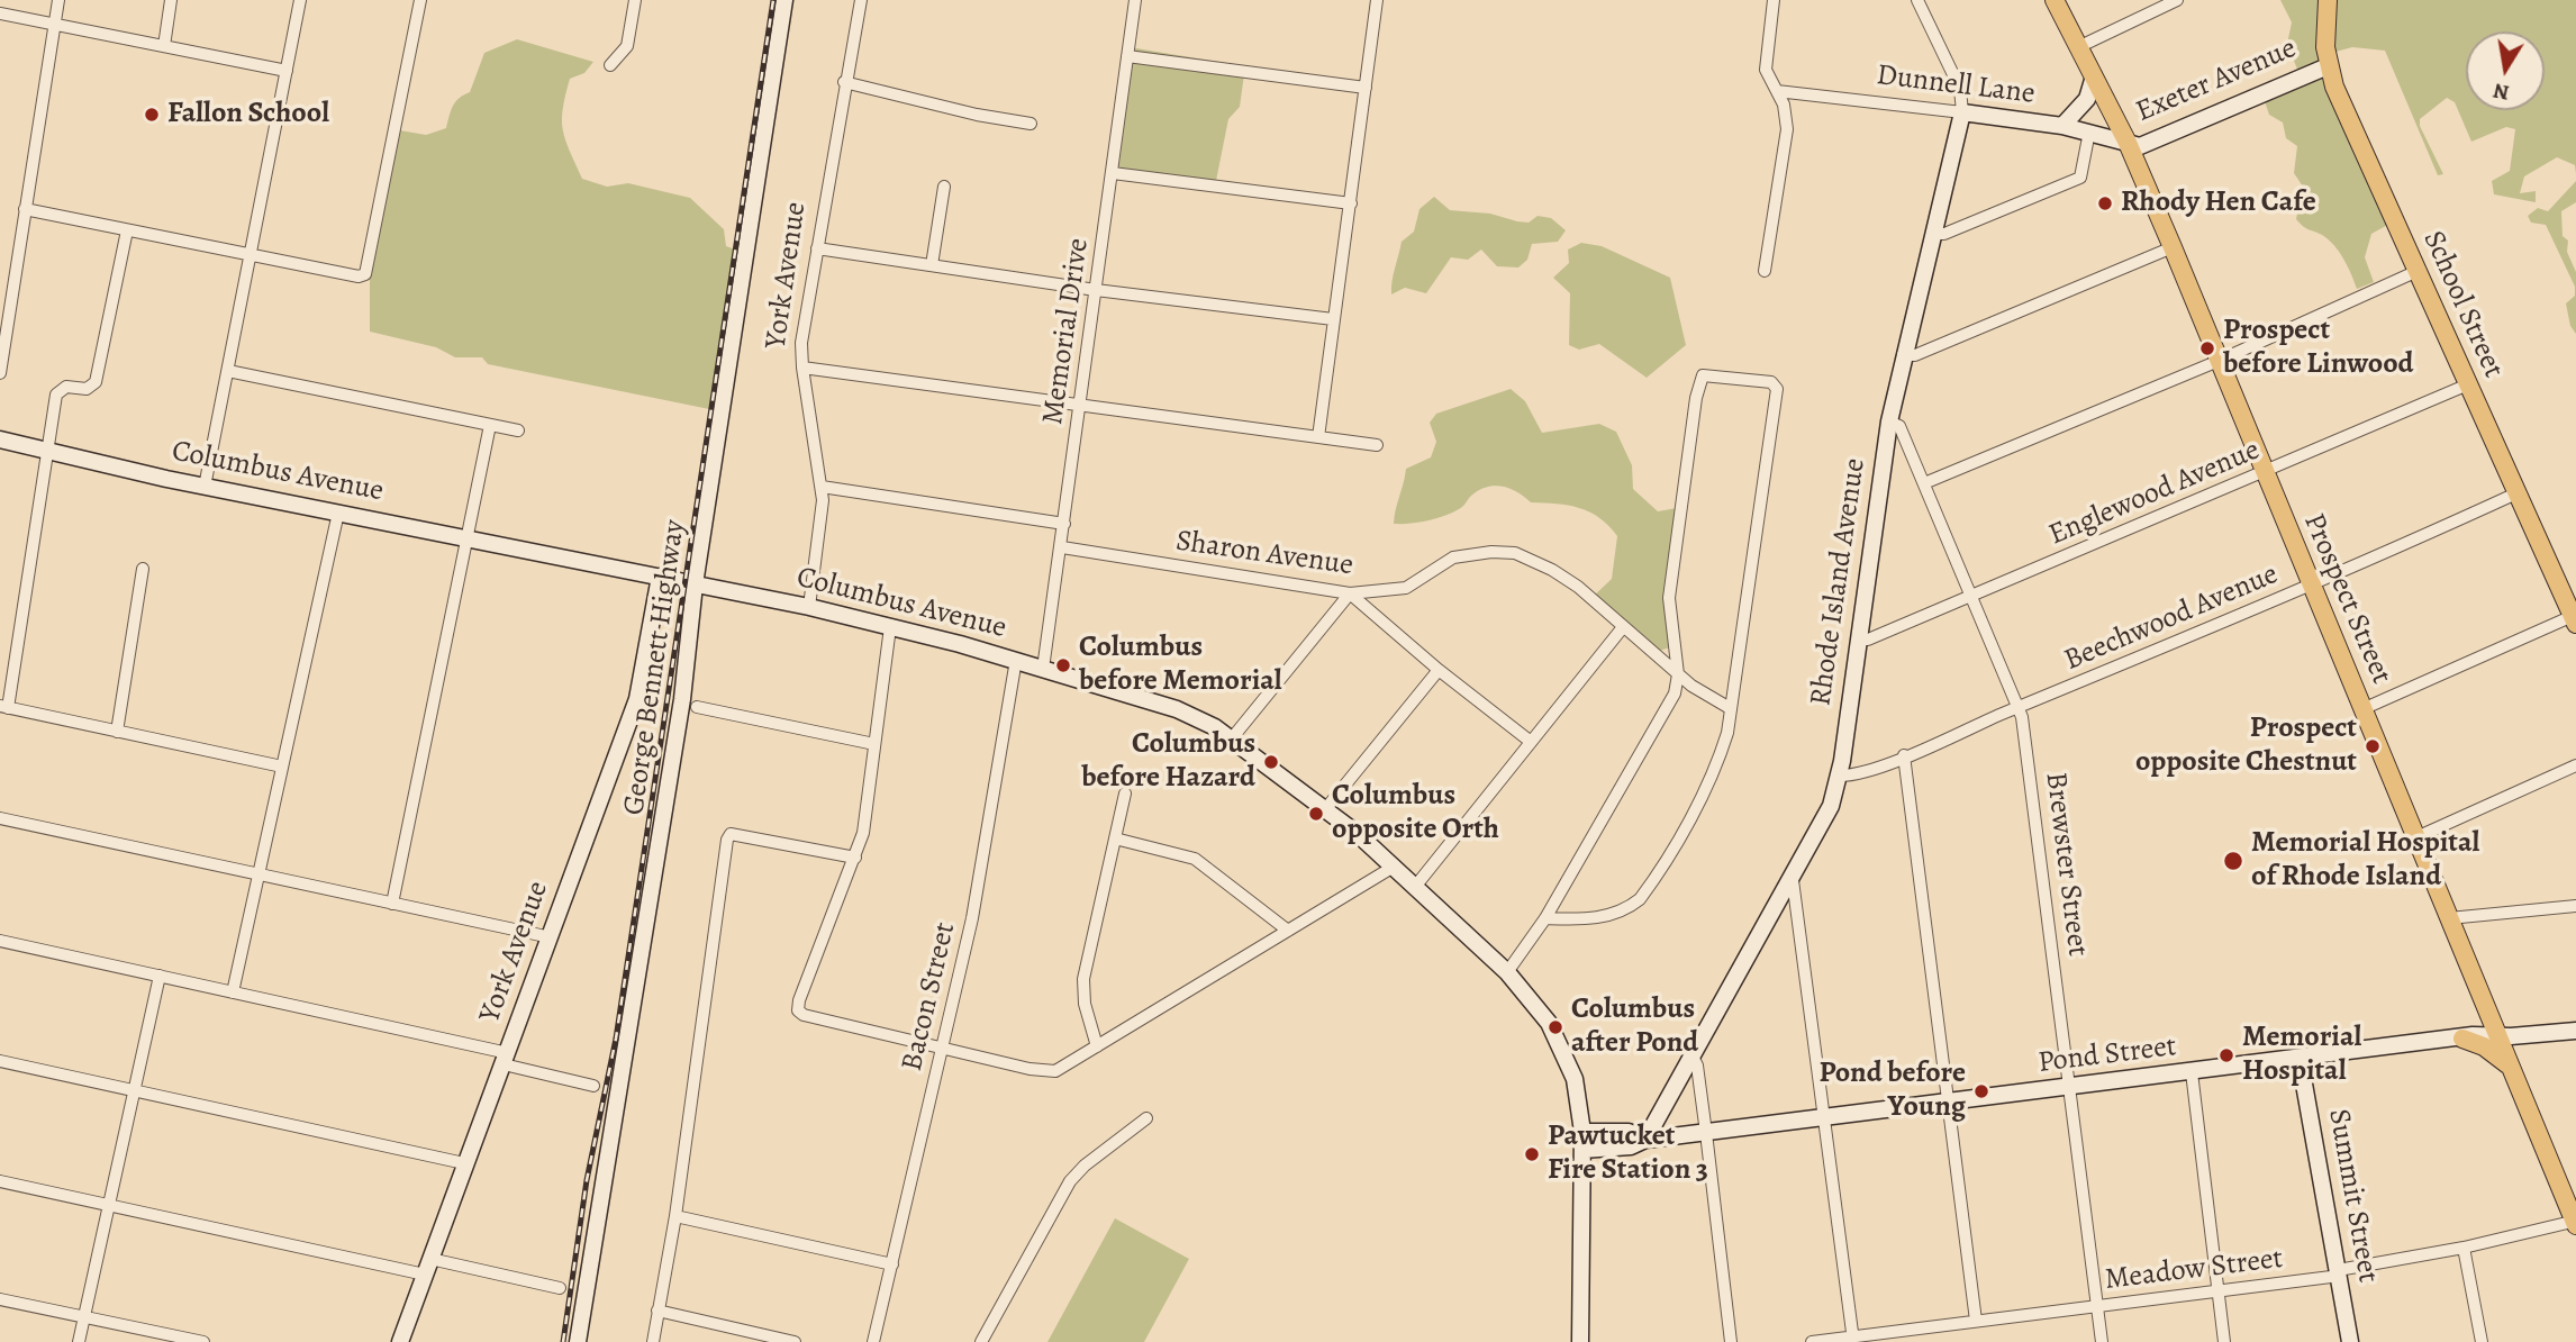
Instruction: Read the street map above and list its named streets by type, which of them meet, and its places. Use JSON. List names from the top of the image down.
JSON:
{
  "streets": {
    "main road": ["School Street", "Prospect Street"],
    "street": [
      "Exeter Avenue",
      "Dunnell Lane",
      "York Avenue",
      "Memorial Drive",
      "Columbus Avenue",
      "Englewood Avenue",
      "Sharon Avenue",
      "Rhode Island Avenue",
      "Beechwood Avenue",
      "George Bennett Highway",
      "Brewster Street",
      "Bacon Street",
      "Pond Street",
      "Summit Street",
      "Meadow Street"
    ]
  },
  "crossings": [
    ["Exeter Avenue", "Dunnell Lane"],
    ["Exeter Avenue", "School Street"],
    ["Exeter Avenue", "Prospect Street"],
    ["Dunnell Lane", "Rhode Island Avenue"],
    ["Dunnell Lane", "Prospect Street"],
    ["York Avenue", "Columbus Avenue"],
    ["School Street", "Englewood Avenue"],
    ["School Street", "Beechwood Avenue"],
    ["Memorial Drive", "Columbus Avenue"],
    ["Memorial Drive", "Sharon Avenue"],
    ["Columbus Avenue", "George Bennett Highway"],
    ["Columbus Avenue", "Bacon Street"],
    ["Columbus Avenue", "Pond Street"],
    ["Englewood Avenue", "Rhode Island Avenue"],
    ["Englewood Avenue", "Prospect Street"],
    ["Englewood Avenue", "Brewster Street"],
    ["Rhode Island Avenue", "Beechwood Avenue"],
    ["Rhode Island Avenue", "Brewster Street"],
    ["Rhode Island Avenue", "Pond Street"],
    ["Prospect Street", "Beechwood Avenue"],
    ["Prospect Street", "Pond Street"],
    ["Prospect Street", "Meadow Street"],
    ["Beechwood Avenue", "Brewster Street"],
    ["Brewster Street", "Pond Street"],
    ["Brewster Street", "Meadow Street"],
    ["Pond Street", "Summit Street"],
    ["Summit Street", "Meadow Street"]
  ],
  "places": [
    "Fallon School",
    "Rhody Hen Cafe",
    "Prospect before Linwood",
    "Columbus before Memorial",
    "Prospect opposite Chestnut",
    "Columbus before Hazard",
    "Columbus opposite Orth",
    "Memorial Hospital of Rhode Island",
    "Columbus after Pond",
    "Memorial Hospital",
    "Pond before Young",
    "Pawtucket Fire Station 3"
  ],
  "north": "bottom"
}
